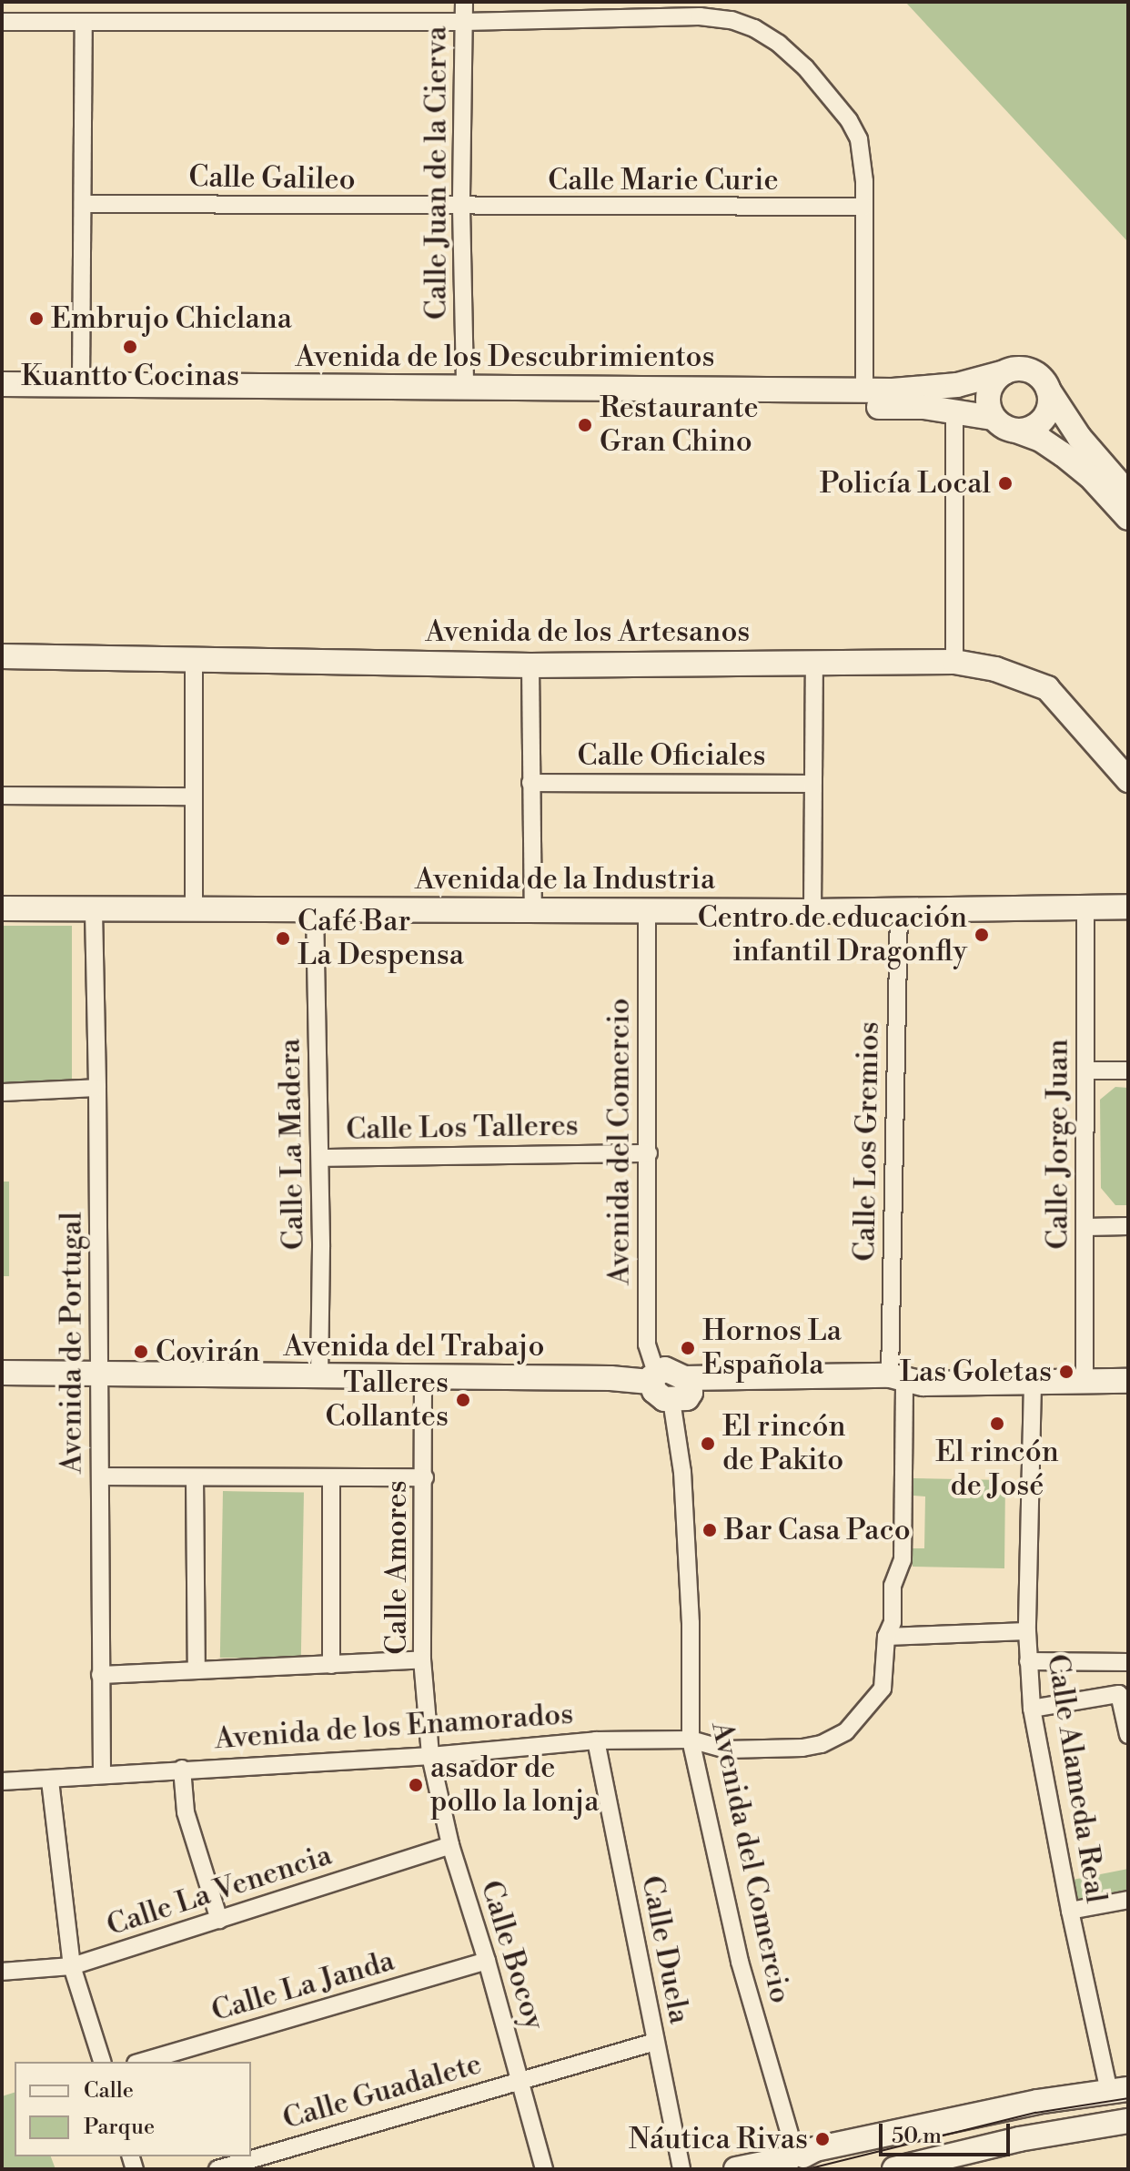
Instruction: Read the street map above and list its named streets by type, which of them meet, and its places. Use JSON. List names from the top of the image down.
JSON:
{
  "streets": {
    "street": [
      "Calle Juan de la Cierva",
      "Calle Galileo",
      "Calle Marie Curie",
      "Avenida de los Descubrimientos",
      "Avenida de los Artesanos",
      "Calle Oficiales",
      "Avenida de la Industria",
      "Calle Los Talleres",
      "Avenida del Comercio",
      "Calle Los Gremios",
      "Calle La Madera",
      "Calle Jorge Juan",
      "Avenida de Portugal",
      "Avenida del Trabajo",
      "Calle Amores",
      "Avenida de los Enamorados",
      "Calle Alameda Real",
      "Calle La Venencia",
      "Calle Duela",
      "Calle Bocoy",
      "Calle La Janda",
      "Calle Guadalete"
    ]
  },
  "crossings": [
    ["Calle Juan de la Cierva", "Calle Galileo"],
    ["Calle Juan de la Cierva", "Calle Marie Curie"],
    ["Calle Juan de la Cierva", "Avenida de los Descubrimientos"],
    ["Calle Galileo", "Calle Marie Curie"],
    ["Avenida de la Industria", "Avenida del Comercio"],
    ["Avenida de la Industria", "Calle Los Gremios"],
    ["Avenida de la Industria", "Calle La Madera"],
    ["Avenida de la Industria", "Calle Jorge Juan"],
    ["Avenida de la Industria", "Avenida de Portugal"],
    ["Calle Los Talleres", "Avenida del Comercio"],
    ["Calle Los Talleres", "Calle La Madera"],
    ["Avenida del Comercio", "Avenida del Trabajo"],
    ["Avenida del Comercio", "Avenida de los Enamorados"],
    ["Calle Los Gremios", "Avenida de los Enamorados"],
    ["Calle La Madera", "Avenida del Trabajo"],
    ["Avenida de Portugal", "Avenida del Trabajo"],
    ["Avenida de Portugal", "Avenida de los Enamorados"],
    ["Avenida del Trabajo", "Calle Amores"],
    ["Calle Amores", "Avenida de los Enamorados"],
    ["Calle Amores", "Calle Bocoy"],
    ["Avenida de los Enamorados", "Calle Duela"],
    ["Avenida de los Enamorados", "Calle Bocoy"],
    ["Calle La Venencia", "Calle Bocoy"],
    ["Calle Duela", "Calle Guadalete"],
    ["Calle Bocoy", "Calle La Janda"],
    ["Calle Bocoy", "Calle Guadalete"]
  ],
  "places": [
    "Embrujo Chiclana",
    "Kuantto Cocinas",
    "Restaurante Gran Chino",
    "Policía Local",
    "Centro de educación infantil Dragonfly",
    "Café Bar La Despensa",
    "Hornos La Española",
    "Covirán",
    "Las Goletas",
    "Talleres Collantes",
    "El rincón de José",
    "El rincón de Pakito",
    "Bar Casa Paco",
    "asador de pollo la lonja",
    "Náutica Rivas"
  ],
  "legend": ["Calle", "Parque"],
  "scale_bar": "50 m"
}
